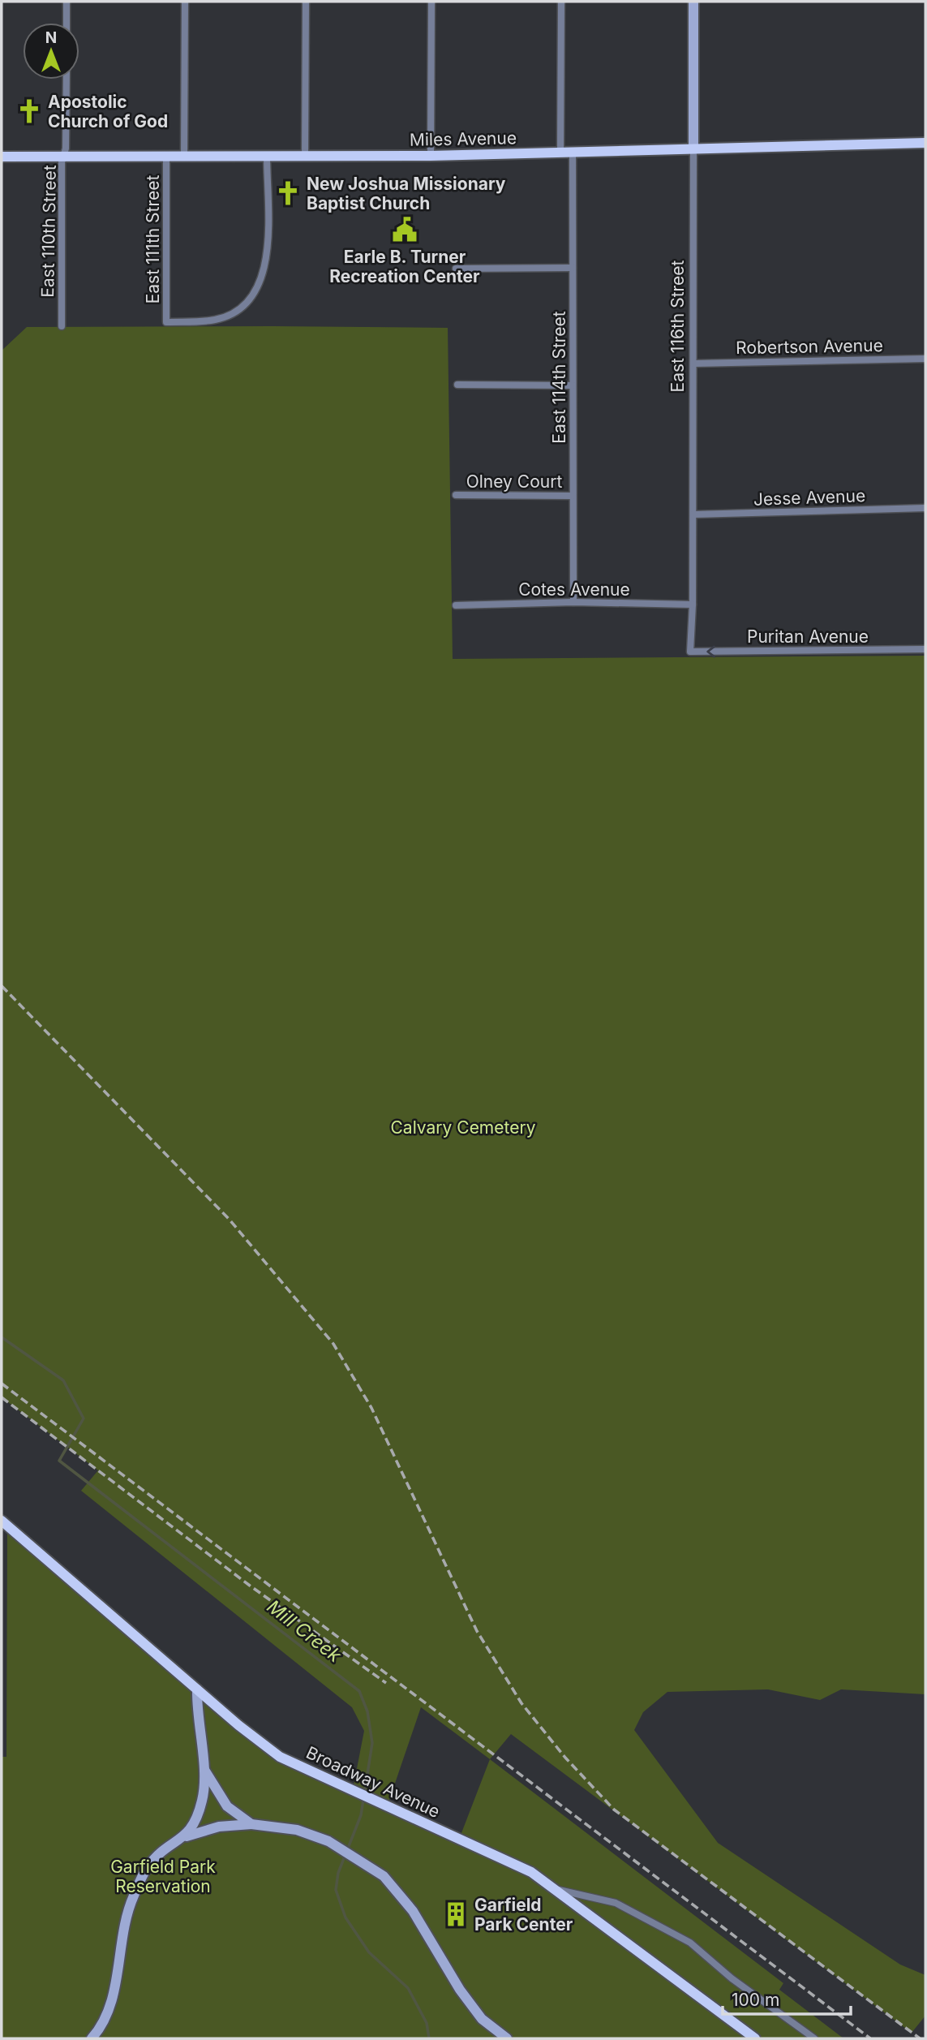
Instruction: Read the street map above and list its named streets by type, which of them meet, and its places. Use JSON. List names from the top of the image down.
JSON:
{
  "streets": {
    "main road": ["Miles Avenue", "Broadway Avenue"],
    "street": [
      "East 110th Street",
      "East 111th Street",
      "East 116th Street",
      "Robertson Avenue",
      "East 114th Street",
      "Olney Court",
      "Jesse Avenue",
      "Cotes Avenue",
      "Puritan Avenue"
    ]
  },
  "crossings": [
    ["Miles Avenue", "East 110th Street"],
    ["Miles Avenue", "East 111th Street"],
    ["Miles Avenue", "East 116th Street"],
    ["Miles Avenue", "East 114th Street"],
    ["East 116th Street", "Robertson Avenue"],
    ["East 116th Street", "Jesse Avenue"],
    ["East 116th Street", "Cotes Avenue"],
    ["East 116th Street", "Puritan Avenue"],
    ["East 114th Street", "Olney Court"],
    ["East 114th Street", "Cotes Avenue"]
  ],
  "one_way": ["Puritan Avenue"],
  "water": ["Mill Creek"],
  "parks": ["Calvary Cemetery", "Garfield Park Reservation"],
  "places": {
    "church": ["Apostolic Church of God", "New Joshua Missionary Baptist Church"],
    "public building": ["Earle B. Turner Recreation Center"],
    "building": ["Garfield Park Center"]
  },
  "scale_bar": "100 m",
  "north": "top"
}
